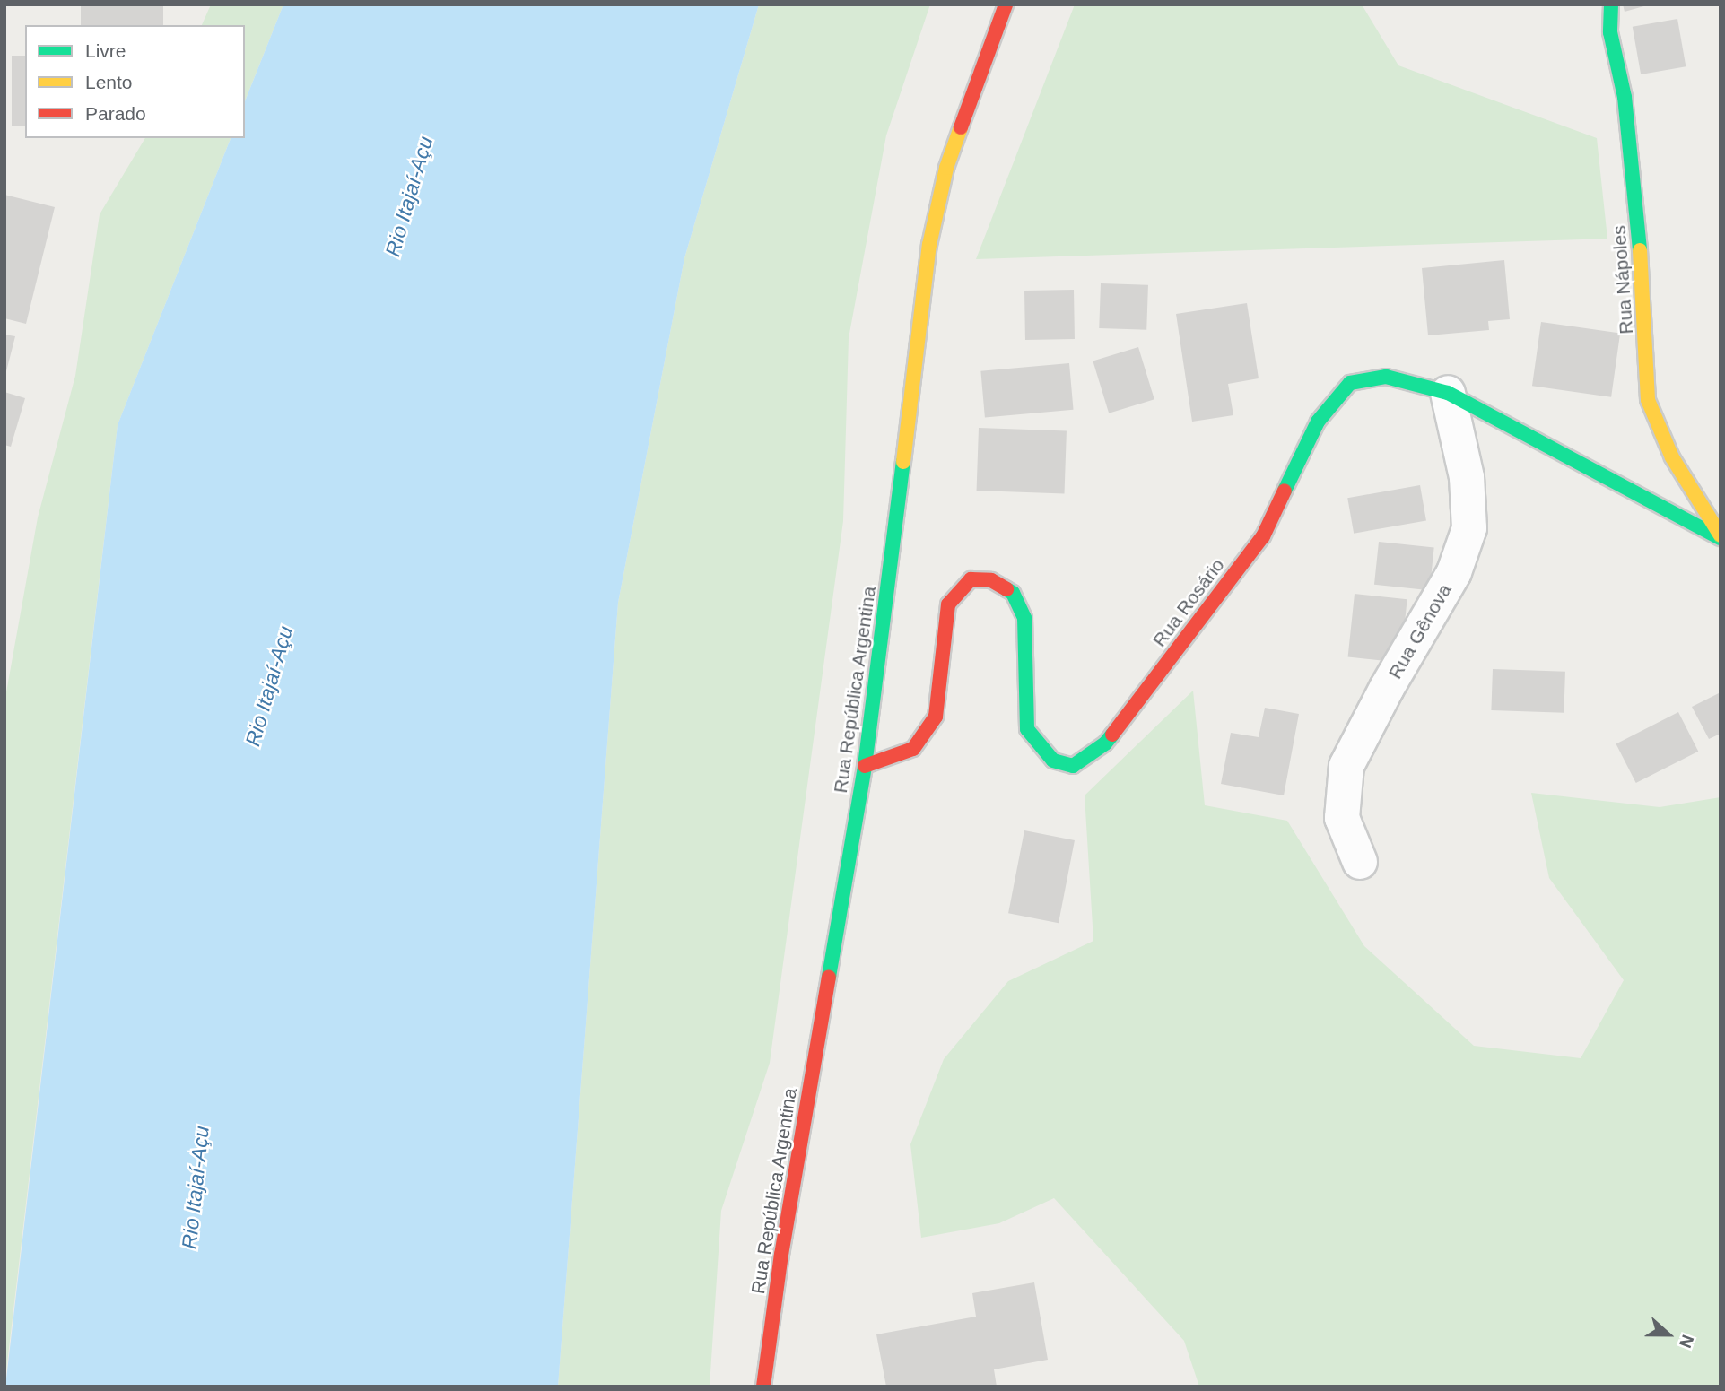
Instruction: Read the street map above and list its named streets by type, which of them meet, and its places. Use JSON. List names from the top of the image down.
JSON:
{
  "streets": {
    "street": [
      "Rua Nápoles",
      "Rua Rosário",
      "Rua Gênova",
      "Rua República Argentina"
    ]
  },
  "crossings": [
    ["Rua Nápoles", "Rua Rosário"],
    ["Rua Rosário", "Rua Gênova"],
    ["Rua Rosário", "Rua República Argentina"]
  ],
  "water": ["Rio Itajaí-Açu"],
  "legend": ["Livre", "Lento", "Parado"],
  "north": "right"
}
